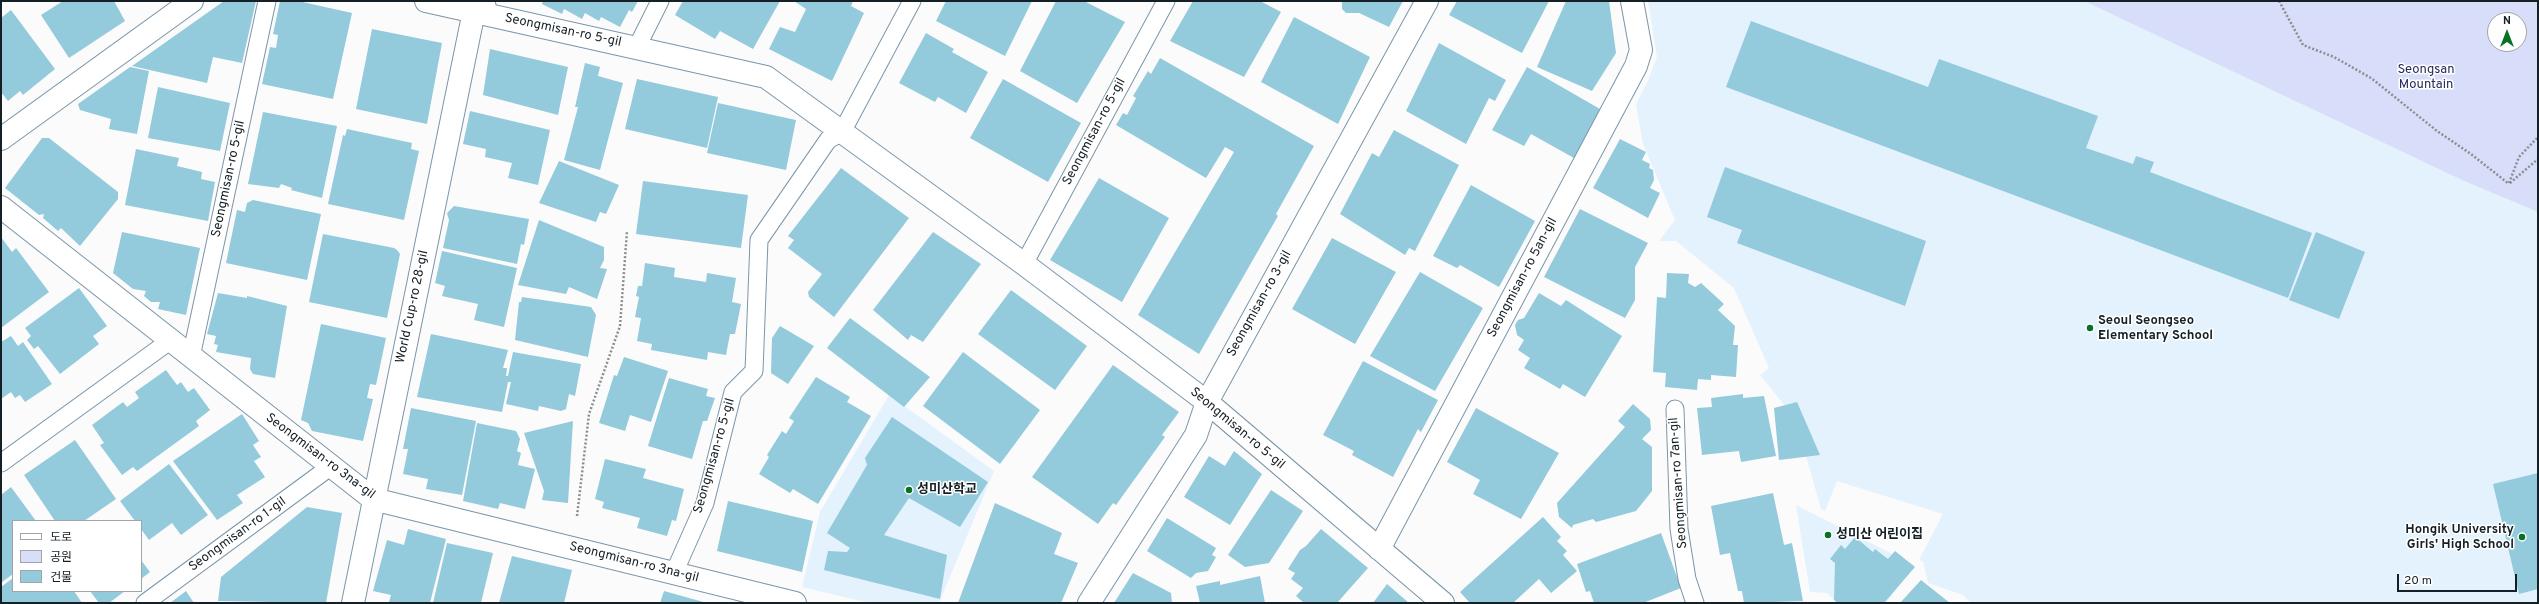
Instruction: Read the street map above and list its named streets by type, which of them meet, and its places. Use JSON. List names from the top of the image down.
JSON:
{
  "streets": {
    "street": [
      "Seongmisan-ro 5-gil",
      "Seongmisan-ro 5an-gil",
      "Seongmisan-ro 3-gil",
      "World Cup-ro 28-gil",
      "Seongmisan-ro 3na-gil"
    ],
    "lane": ["Seongmisan-ro 7an-gil", "Seongmisan-ro 1-gil"]
  },
  "crossings": [
    ["Seongmisan-ro 5-gil", "Seongmisan-ro 5an-gil"],
    ["Seongmisan-ro 5-gil", "Seongmisan-ro 3-gil"],
    ["Seongmisan-ro 5-gil", "World Cup-ro 28-gil"],
    ["Seongmisan-ro 5-gil", "Seongmisan-ro 3na-gil"],
    ["World Cup-ro 28-gil", "Seongmisan-ro 3na-gil"],
    ["Seongmisan-ro 3na-gil", "Seongmisan-ro 1-gil"]
  ],
  "parks": ["Seongsan Mountain"],
  "places": [
    "Seoul Seongseo Elementary School",
    "성미산학교",
    "성미산 어린이집",
    "Hongik University Girls' High School"
  ],
  "legend": ["도로", "공원", "건물"],
  "scale_bar": "20 m",
  "north": "top"
}
